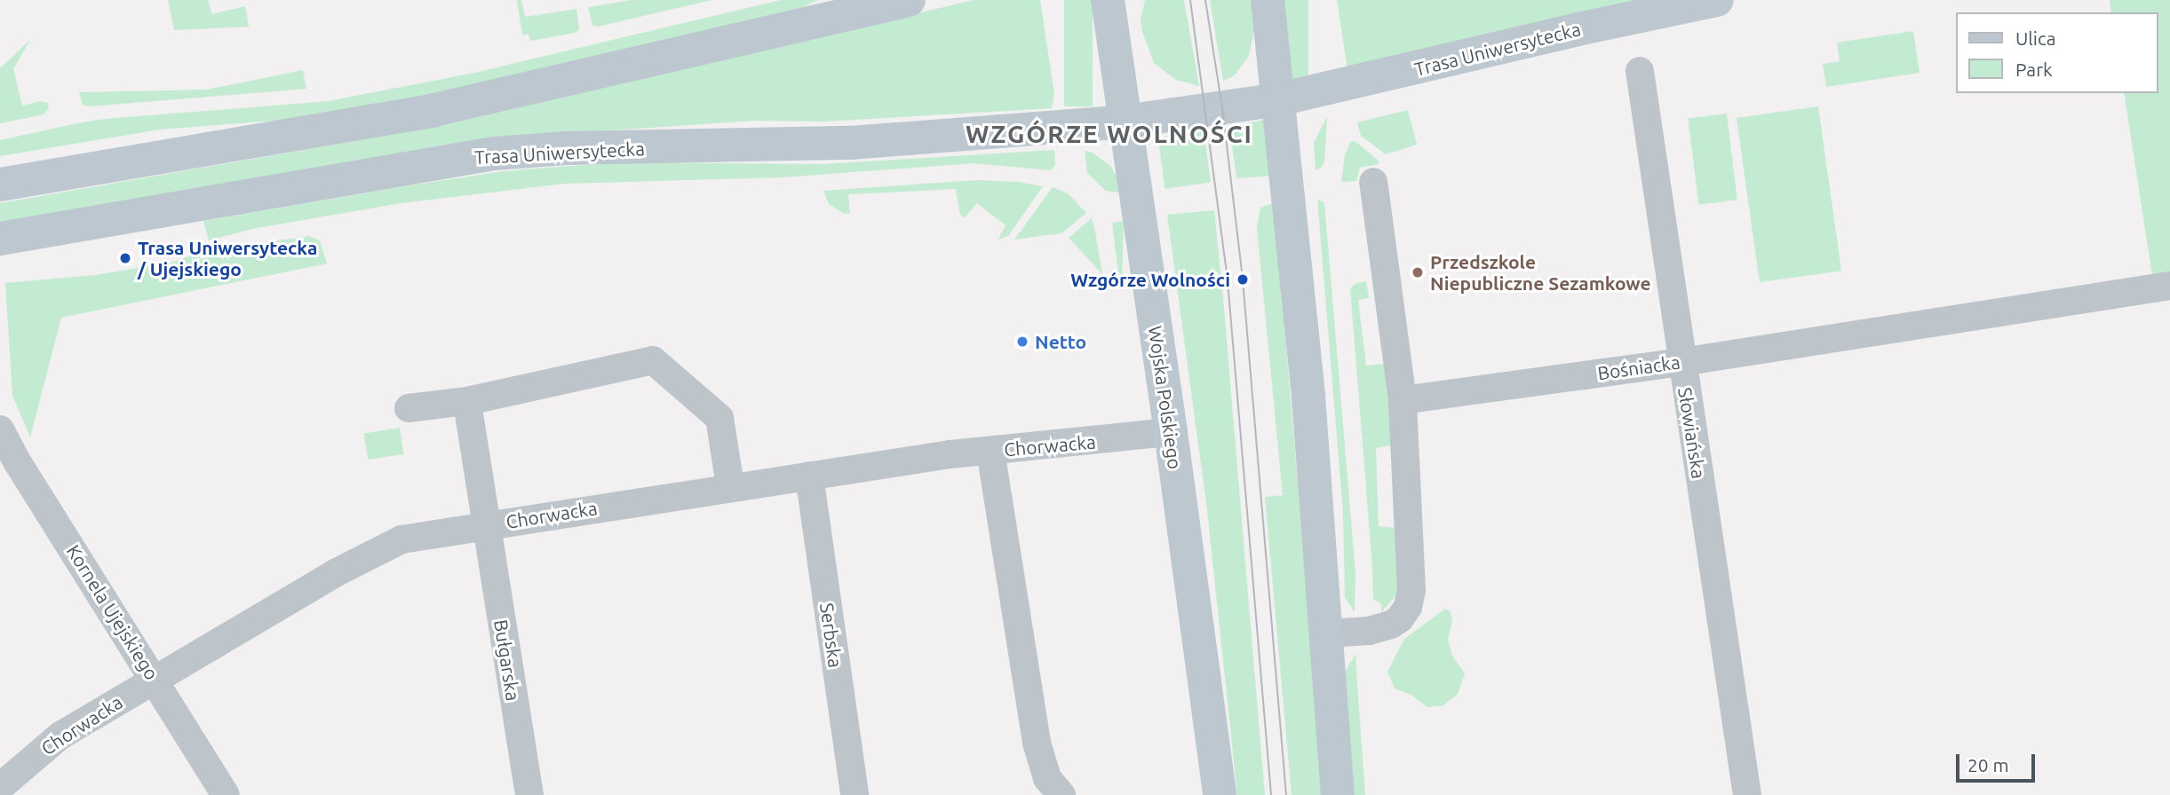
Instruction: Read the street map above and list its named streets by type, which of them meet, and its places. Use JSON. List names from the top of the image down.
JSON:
{
  "streets": {
    "main road": ["Trasa Uniwersytecka", "Wojska Polskiego"],
    "street": [
      "Bośniacka",
      "Słowiańska",
      "Chorwacka",
      "Kornela Ujejskiego",
      "Serbska",
      "Bułgarska"
    ]
  },
  "crossings": [
    ["Trasa Uniwersytecka", "Wojska Polskiego"],
    ["Bośniacka", "Słowiańska"],
    ["Wojska Polskiego", "Chorwacka"],
    ["Chorwacka", "Kornela Ujejskiego"],
    ["Chorwacka", "Serbska"],
    ["Chorwacka", "Bułgarska"]
  ],
  "districts": ["WZGÓRZE WOLNOŚCI"],
  "places": [
    "Trasa Uniwersytecka / Ujejskiego",
    "Przedszkole Niepubliczne Sezamkowe",
    "Wzgórze Wolności",
    "Netto"
  ],
  "legend": ["Ulica", "Park"],
  "scale_bar": "20 m"
}
